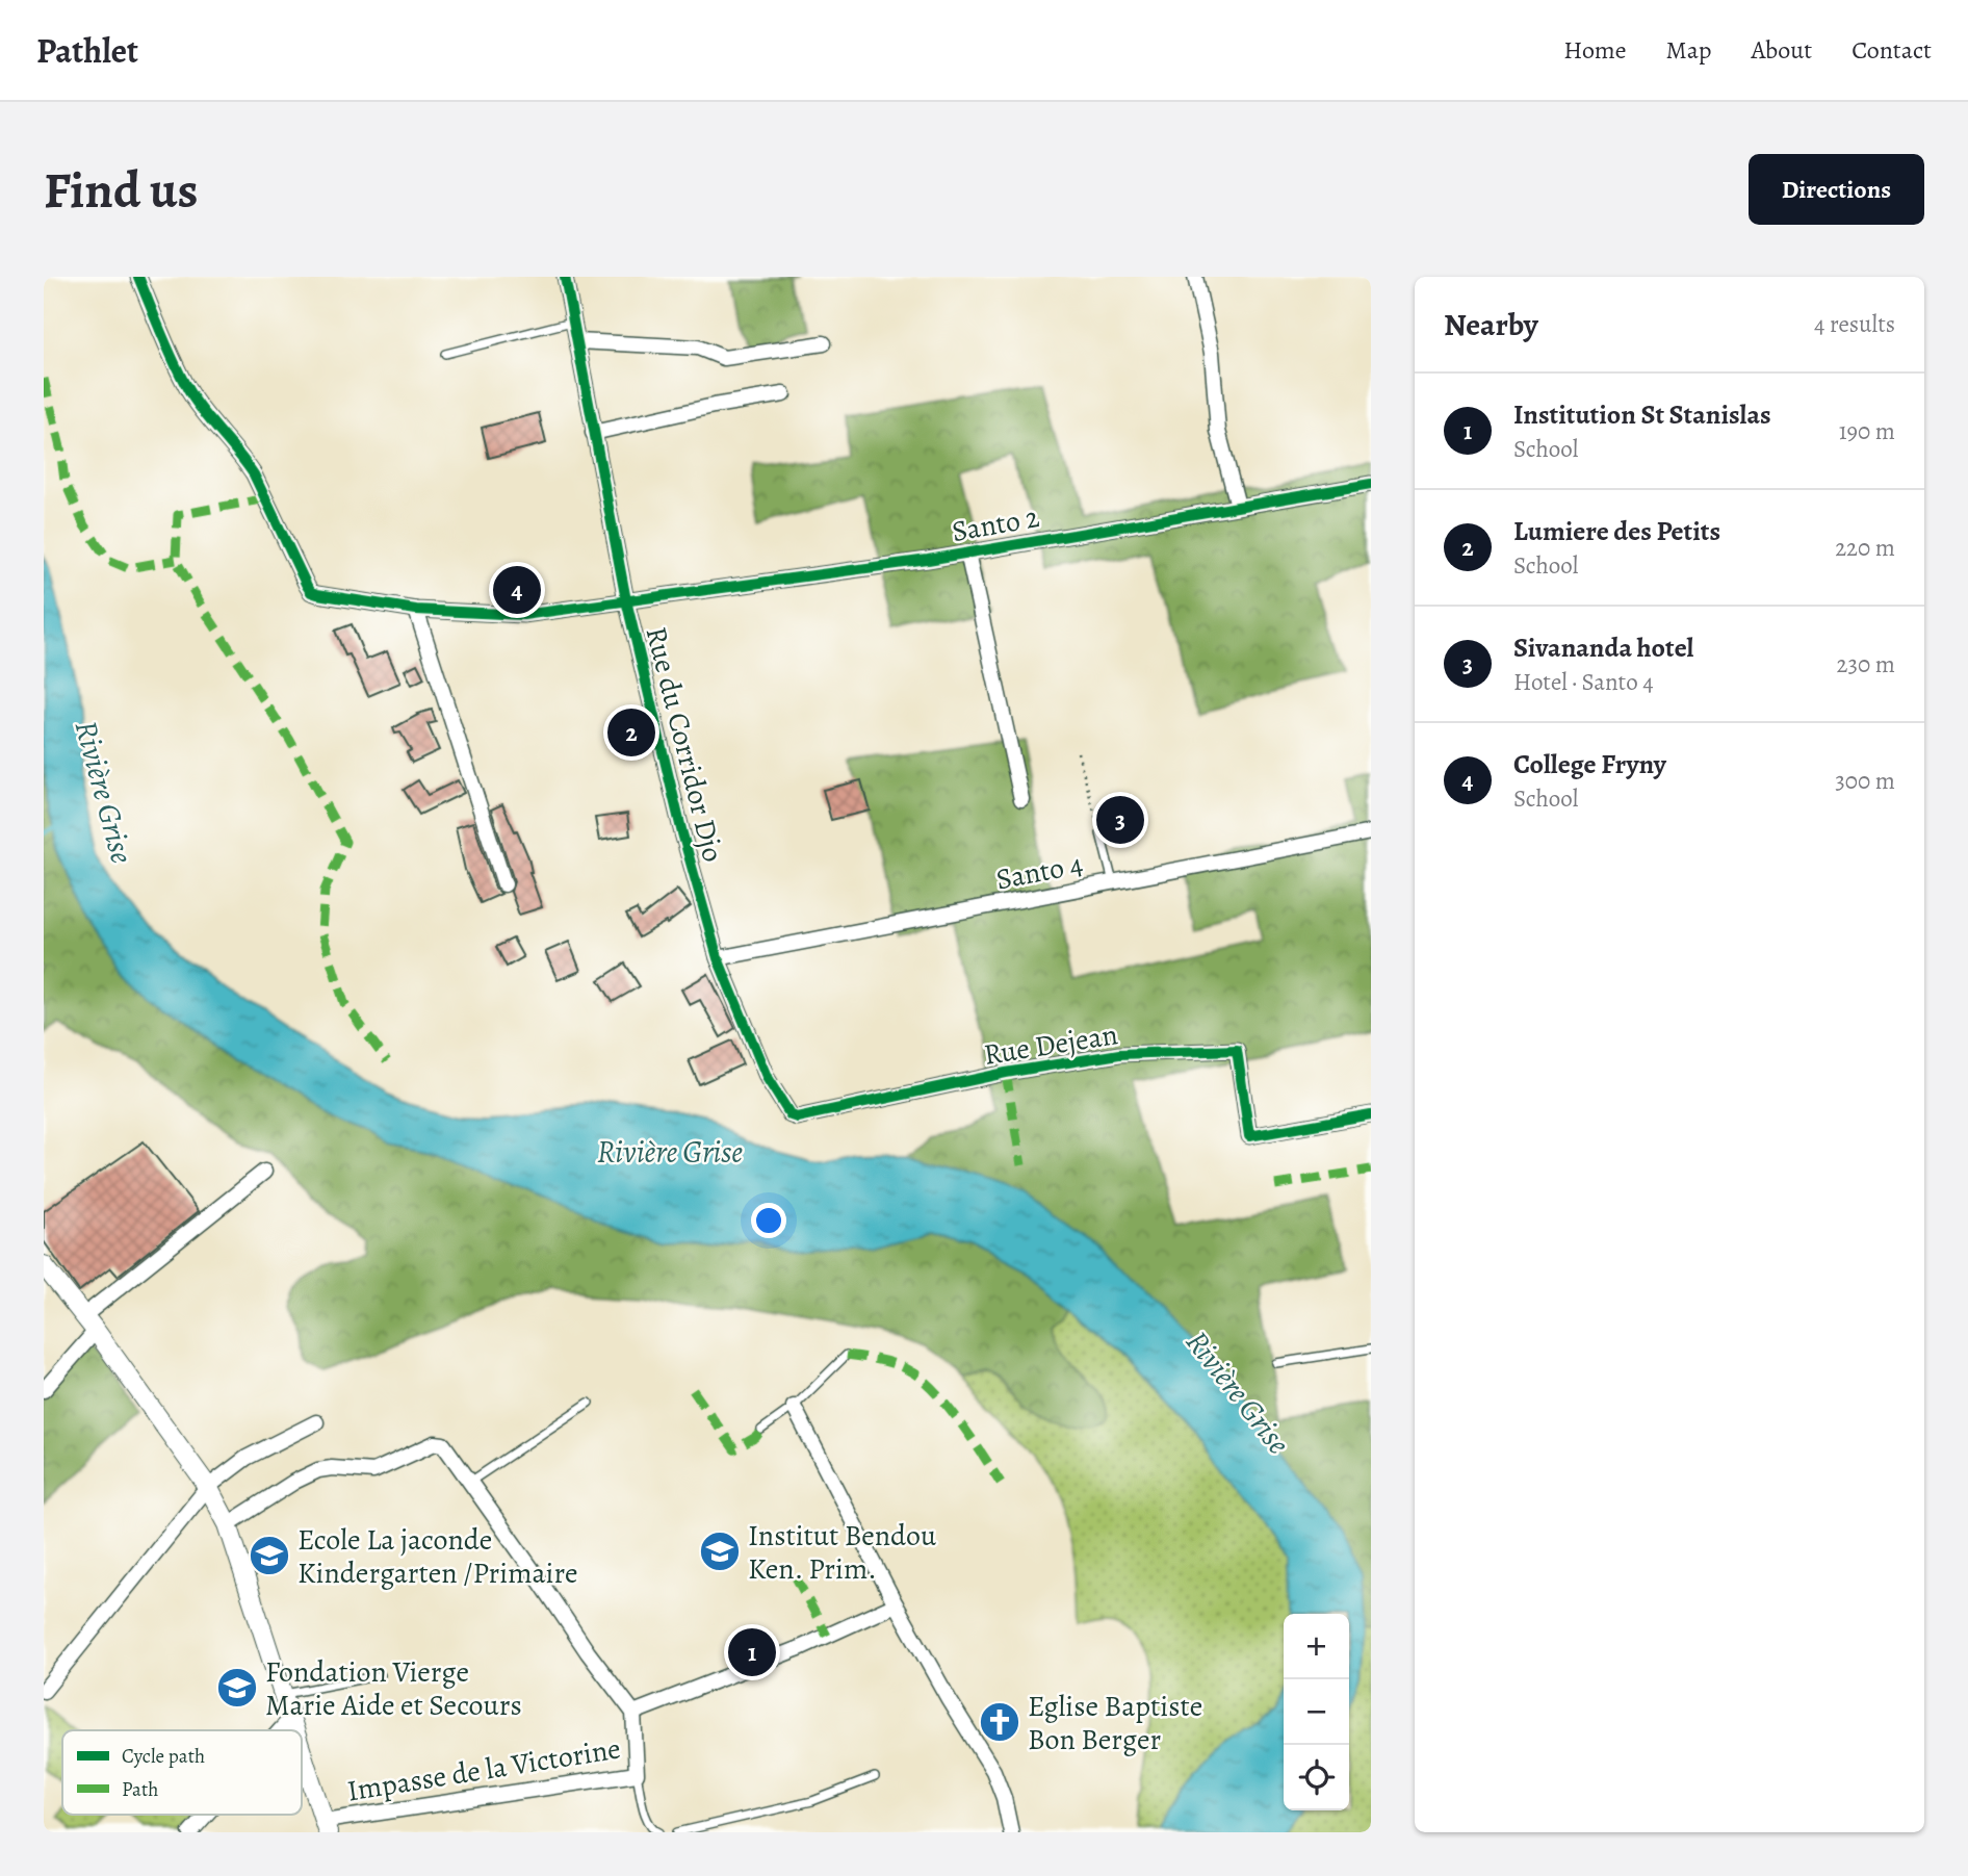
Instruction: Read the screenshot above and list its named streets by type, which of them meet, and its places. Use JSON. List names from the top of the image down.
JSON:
{
  "streets": {
    "street": [
      "Santo 2",
      "Rue du Corridor Djo",
      "Santo 4",
      "Rue Dejean",
      "Impasse de la Victorine"
    ]
  },
  "crossings": [
    ["Santo 2", "Rue du Corridor Djo"],
    ["Rue du Corridor Djo", "Santo 4"],
    ["Rue du Corridor Djo", "Rue Dejean"]
  ],
  "water": ["Rivière Grise"],
  "places": {
    "school or university": ["Institut Bendou Ken. Prim.", "Ecole La jaconde Kindergarten /Primaire", "Fondation Vierge Marie Aide et Secours"],
    "church": ["Eglise Baptiste Bon Berger"]
  },
  "legend": ["Cycle path", "Path"],
  "page": {
    "header": "Pathlet",
    "nav": [
      "Home",
      "Map",
      "About",
      "Contact"
    ],
    "buttons": "Directions",
    "title": "Find us",
    "heading": ["Nearby", "4 results"],
    "list": [
      {
        "mark": "1",
        "name": "Institution St Stanislas",
        "note": "School",
        "value": "190 m"
      },
      {
        "mark": "2",
        "name": "Lumiere des Petits",
        "note": "School",
        "value": "220 m"
      },
      {
        "mark": "3",
        "name": "Sivananda hotel",
        "note": "Hotel · Santo 4",
        "value": "230 m"
      },
      {
        "mark": "4",
        "name": "College Fryny",
        "note": "School",
        "value": "300 m"
      }
    ],
    "pins": [
      "4",
      "2",
      "3",
      "1"
    ],
    "map_buttons": ["+", "−"]
  }
}
